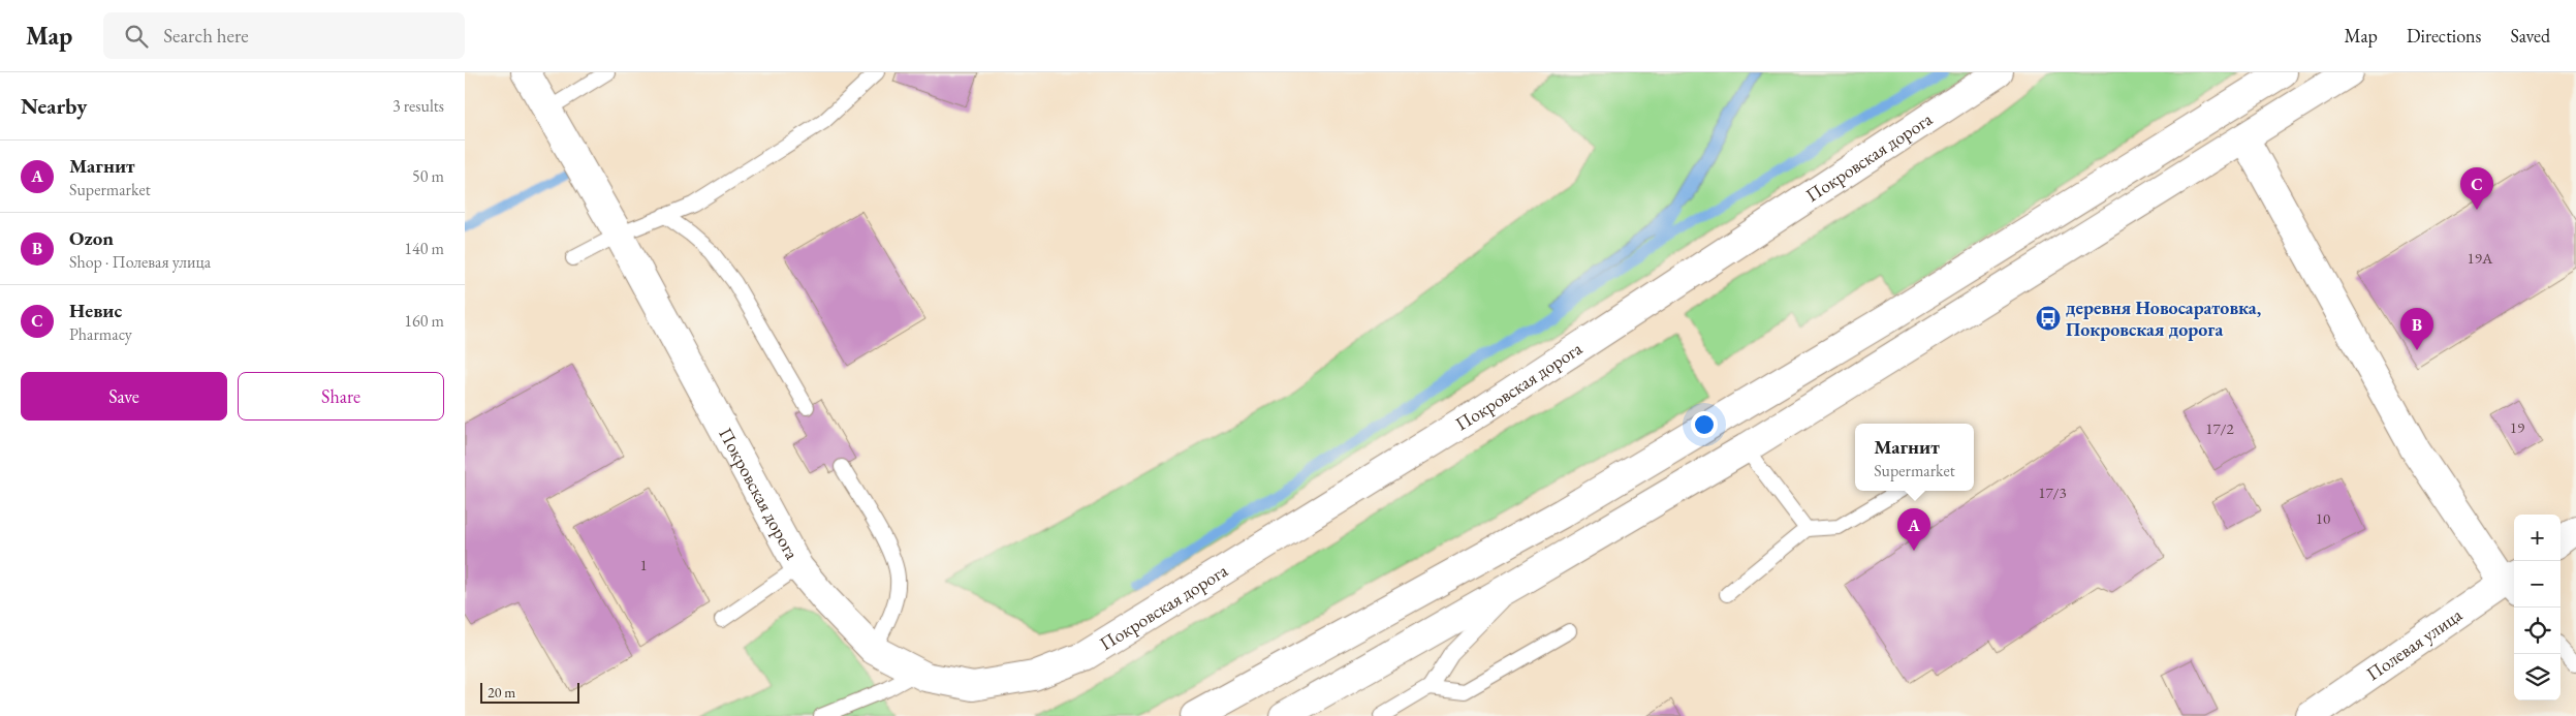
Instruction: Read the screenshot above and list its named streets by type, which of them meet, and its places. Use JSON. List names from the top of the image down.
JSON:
{
  "streets": {
    "street": ["Покровская дорога", "Полевая улица"]
  },
  "places": {
    "bus stop": ["деревня Новосаратовка, Покровская дорога"]
  },
  "house_numbers": [
    "19А",
    "19",
    "17/2",
    "17/3",
    "10",
    "1"
  ],
  "scale_bar": "20 m",
  "page": {
    "header": "Map",
    "search": "Search here",
    "nav": ["Map", "Directions", "Saved"],
    "heading": ["Nearby", "3 results"],
    "list": [
      {
        "mark": "A",
        "name": "Магнит",
        "note": "Supermarket",
        "value": "50 m"
      },
      {
        "mark": "B",
        "name": "Ozon",
        "note": "Shop · Полевая улица",
        "value": "140 m"
      },
      {
        "mark": "C",
        "name": "Невис",
        "note": "Pharmacy",
        "value": "160 m"
      }
    ],
    "pins": ["C", "B", "A"],
    "buttons": ["Save", "Share"],
    "popup": ["Магнит", "Supermarket"],
    "map_buttons": ["+", "−"],
    "scale": "20 m"
  }
}
